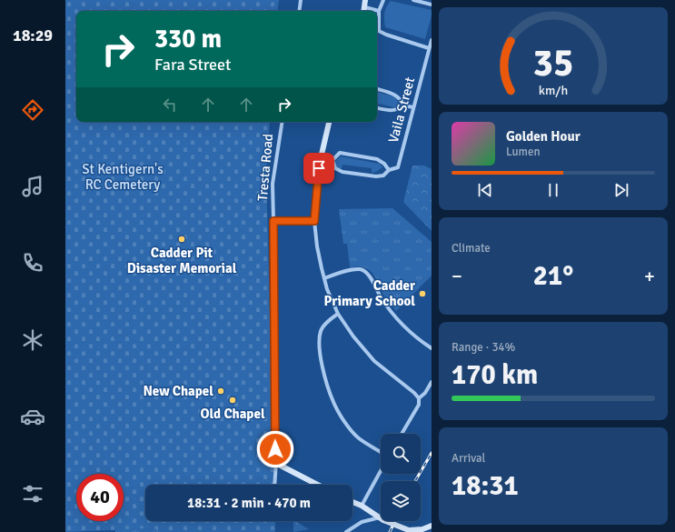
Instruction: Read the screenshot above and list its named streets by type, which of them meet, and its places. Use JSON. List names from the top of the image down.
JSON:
{
  "streets": {
    "street": ["Vaila Street", "Tresta Road"]
  },
  "parks": ["St Kentigern's RC Cemetery"],
  "places": [
    "Cadder Pit Disaster Memorial",
    "Cadder Primary School",
    "New Chapel",
    "Old Chapel"
  ],
  "page": {
    "tabs": "18:29",
    "turn": ["330 m", "Fara Street"],
    "song": ["Golden Hour", "Lumen"],
    "tile": [
      "Climate",
      ["Range · 34%", "170 km"],
      ["Arrival", "18:31"]
    ],
    "heat": ["−", "21°", "+"],
    "limit": "40",
    "trip": "18:31 · 2 min · 470 m",
    "gauge": ["35", "km/h"]
  }
}
